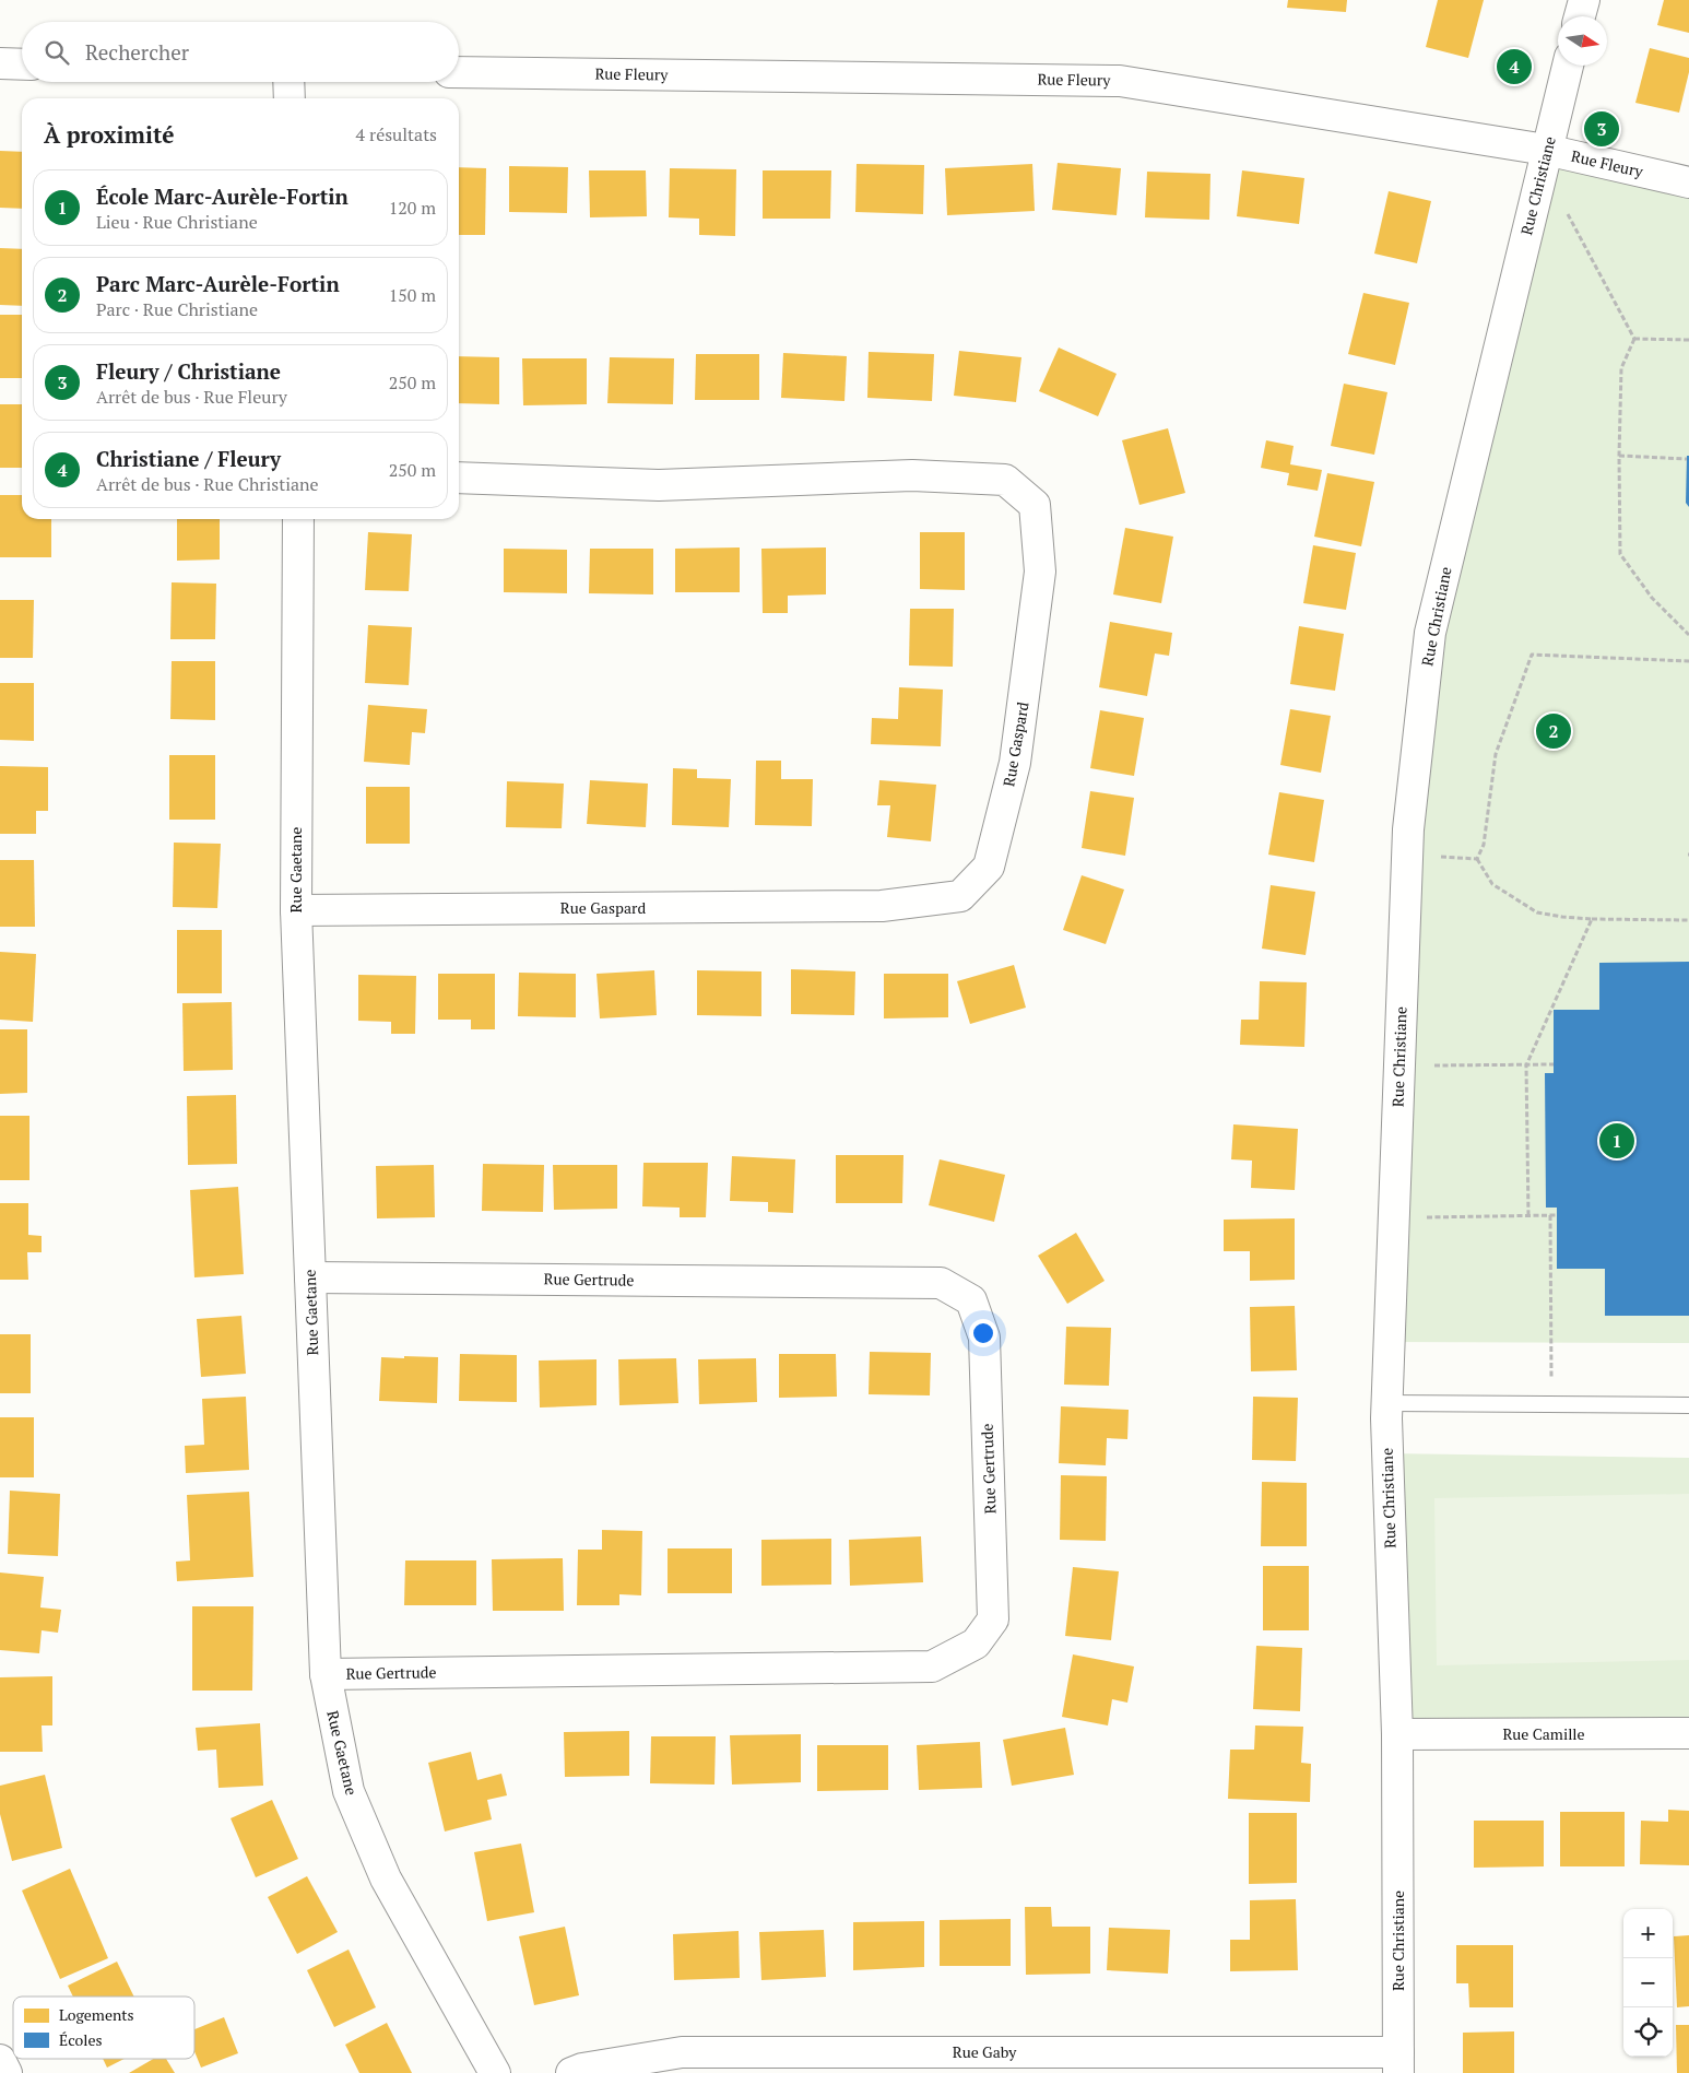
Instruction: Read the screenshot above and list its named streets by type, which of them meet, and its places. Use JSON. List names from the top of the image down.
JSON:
{
  "streets": {
    "street": [
      "Rue Fleury",
      "Rue Christiane",
      "Rue Gaspard",
      "Rue Gaetane",
      "Rue Gertrude",
      "Rue Camille",
      "Rue Gaby"
    ]
  },
  "crossings": [
    ["Rue Fleury", "Rue Christiane"],
    ["Rue Christiane", "Rue Camille"],
    ["Rue Christiane", "Rue Gaby"],
    ["Rue Gaspard", "Rue Gaetane"],
    ["Rue Gaetane", "Rue Gertrude"]
  ],
  "legend": ["Logements", "Écoles"],
  "north": "right",
  "page": {
    "search": "Rechercher",
    "pins": [
      "4",
      "3",
      "2",
      "1"
    ],
    "heading": ["À proximité", "4 résultats"],
    "list": [
      {
        "mark": "1",
        "name": "École Marc-Aurèle-Fortin",
        "note": "Lieu · Rue Christiane",
        "value": "120 m"
      },
      {
        "mark": "2",
        "name": "Parc Marc-Aurèle-Fortin",
        "note": "Parc · Rue Christiane",
        "value": "150 m"
      },
      {
        "mark": "3",
        "name": "Fleury / Christiane",
        "note": "Arrêt de bus · Rue Fleury",
        "value": "250 m"
      },
      {
        "mark": "4",
        "name": "Christiane / Fleury",
        "note": "Arrêt de bus · Rue Christiane",
        "value": "250 m"
      }
    ],
    "map_buttons": ["+", "−"]
  }
}
